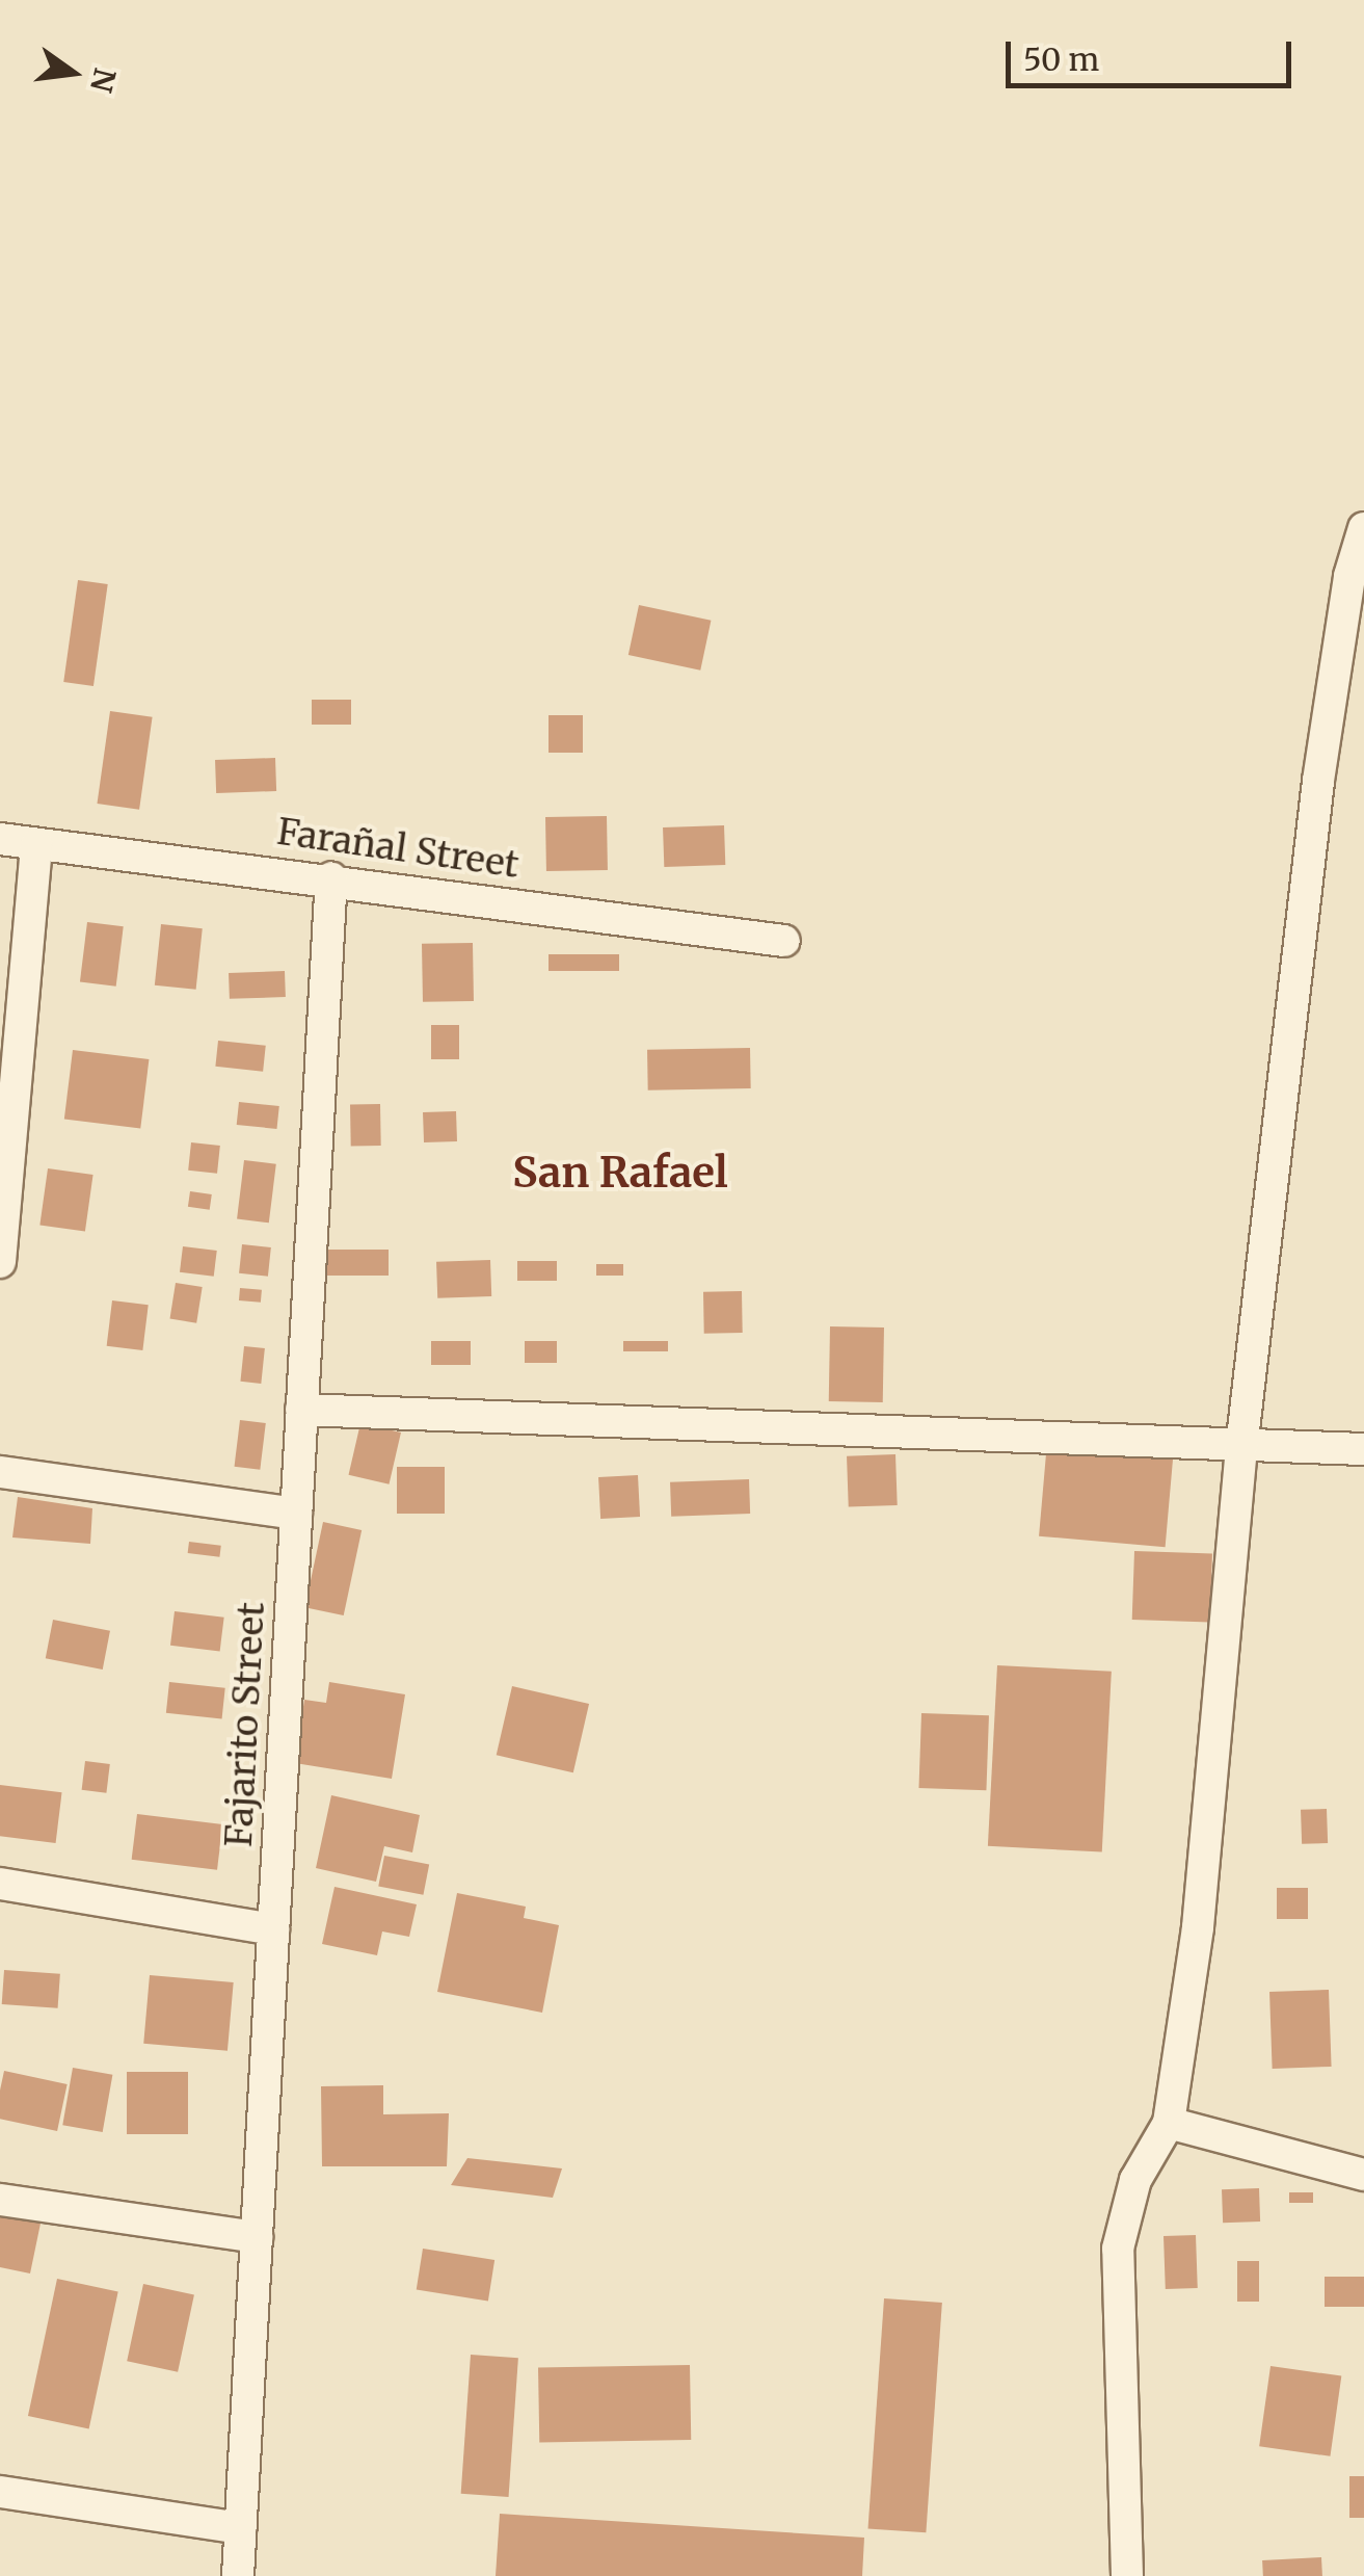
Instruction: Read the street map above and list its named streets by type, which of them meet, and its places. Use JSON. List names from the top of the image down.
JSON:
{
  "streets": {
    "street": ["Farañal Street", "Fajarito Street"]
  },
  "crossings": [
    ["Farañal Street", "Fajarito Street"]
  ],
  "districts": ["San Rafael"],
  "scale_bar": "50 m",
  "north": "right"
}
